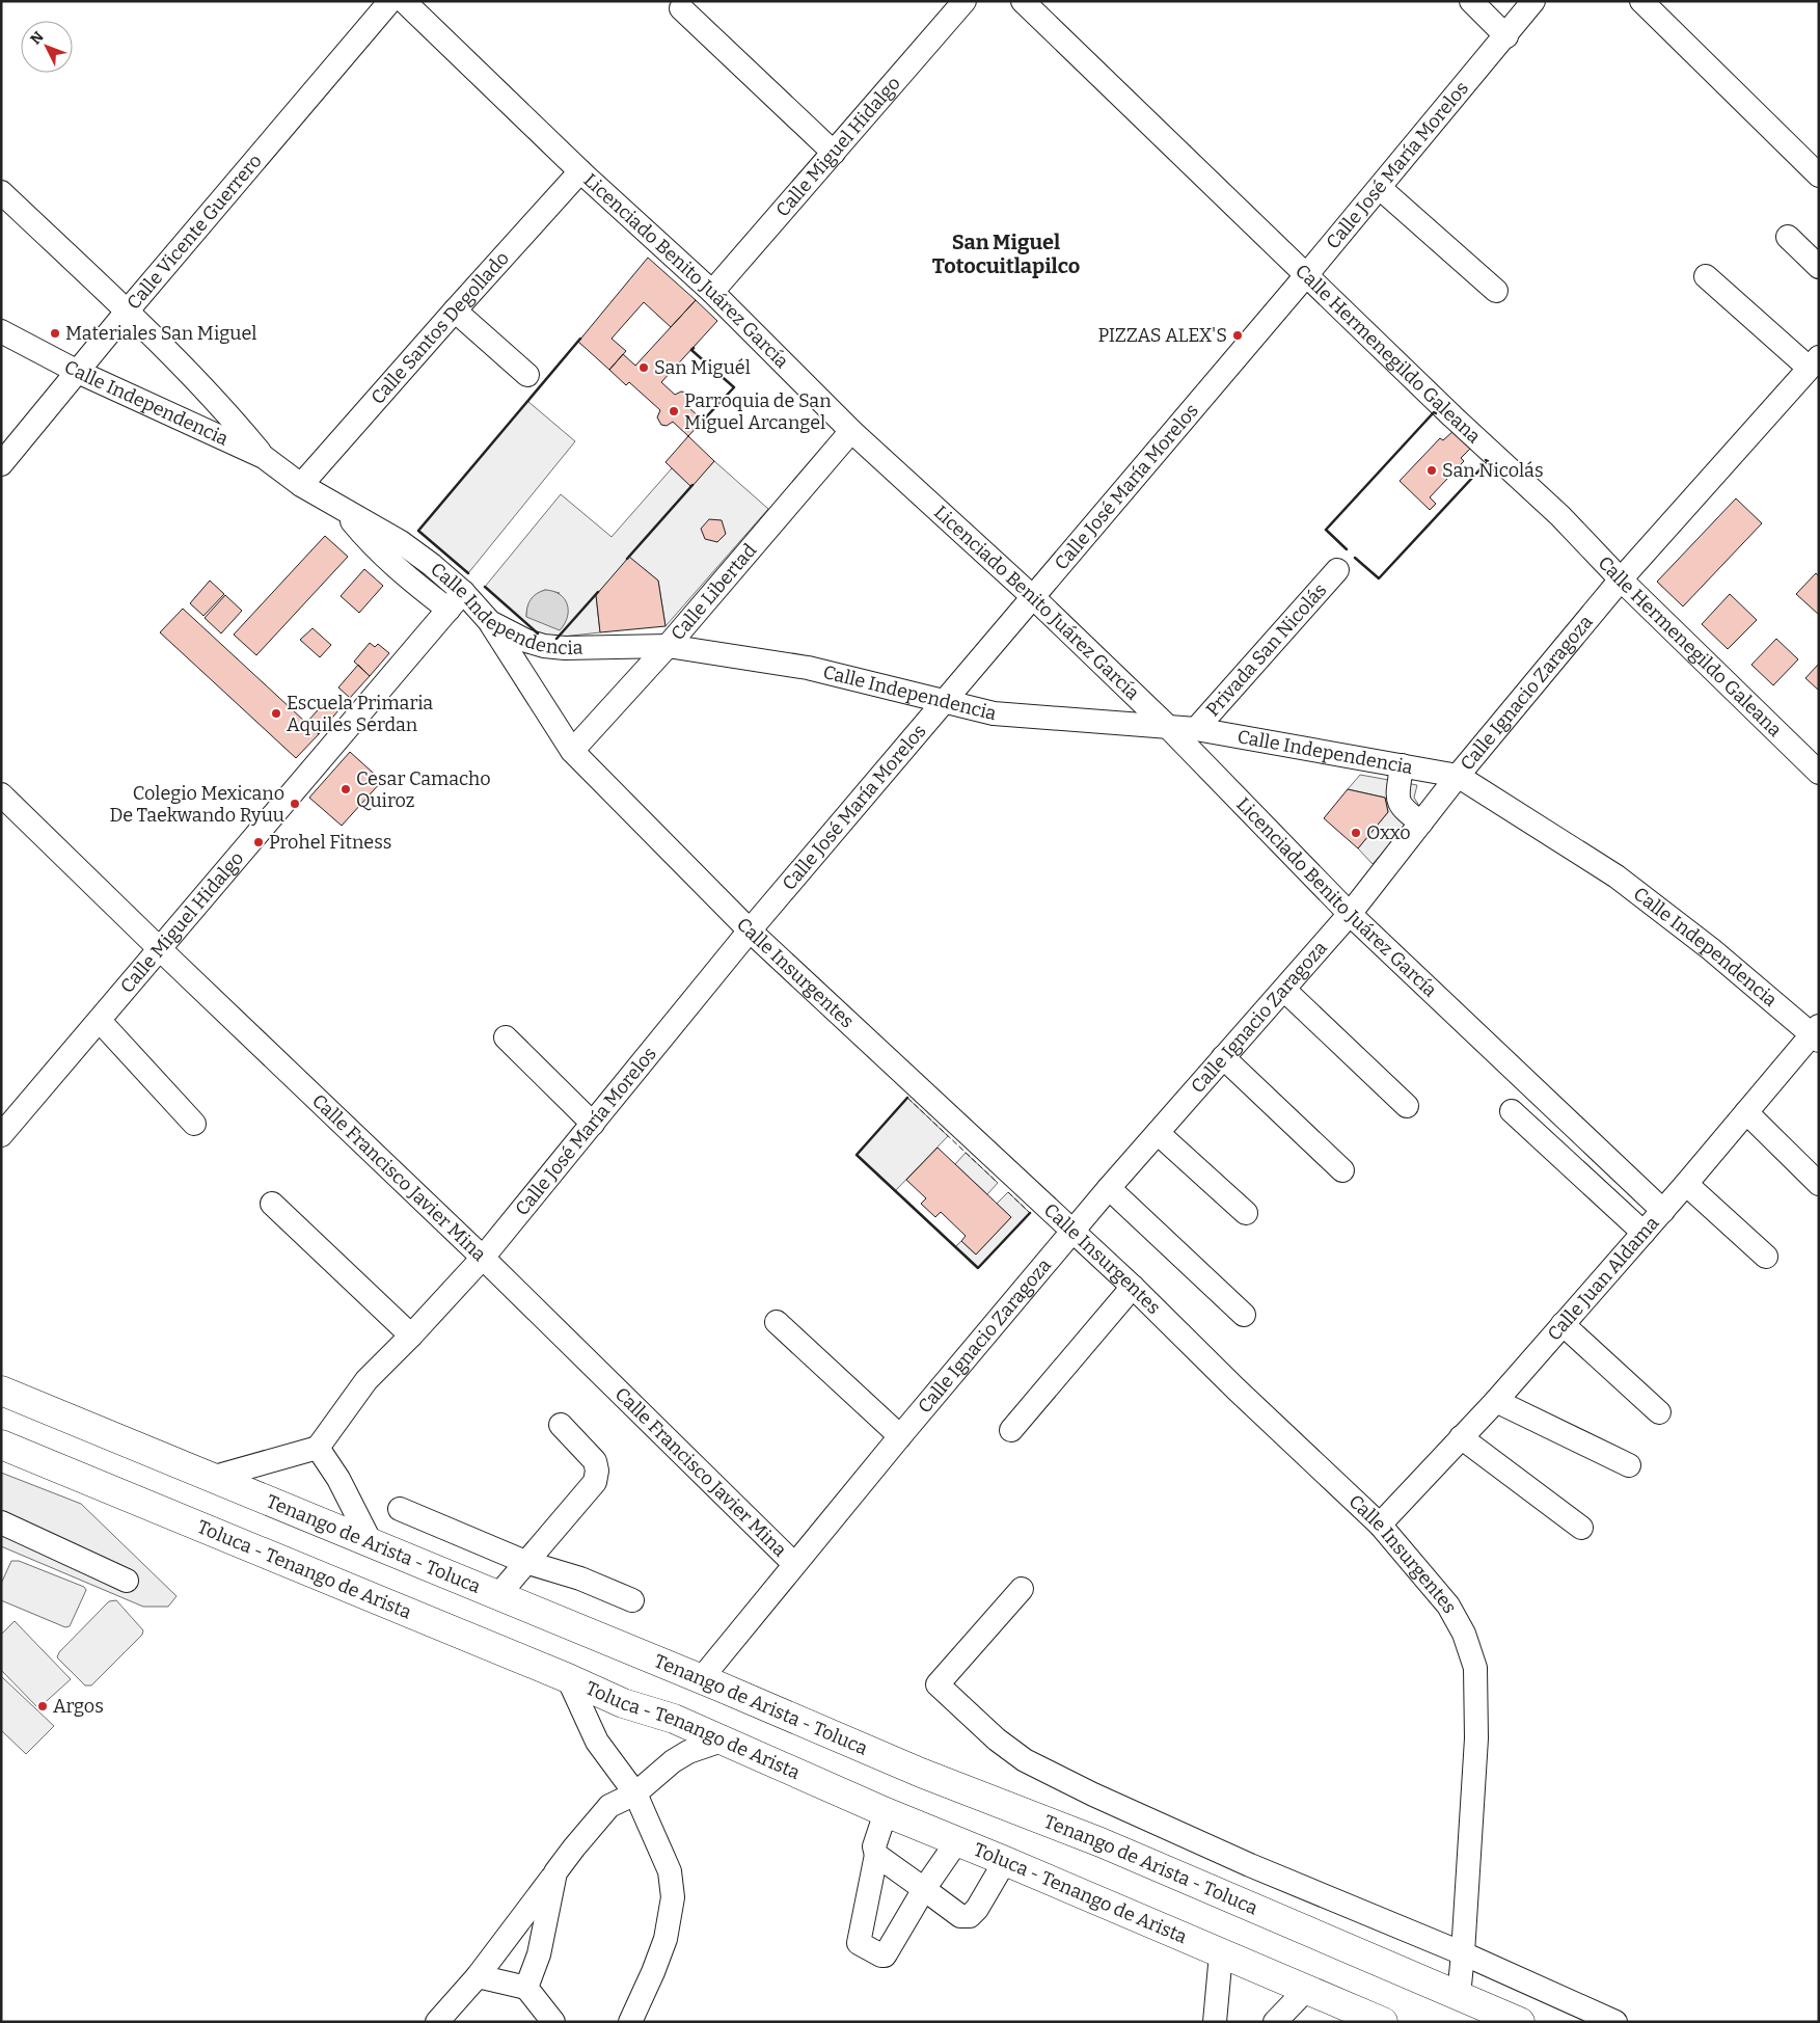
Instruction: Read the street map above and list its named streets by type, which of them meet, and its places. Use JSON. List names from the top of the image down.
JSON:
{
  "streets": {
    "highway": ["Tenango de Arista - Toluca", "Toluca - Tenango de Arista"],
    "street": [
      "Calle Miguel Hidalgo",
      "Calle José María Morelos",
      "Calle Vicente Guerrero",
      "Licenciado Benito Juárez García",
      "Calle Santos Degollado",
      "Calle Hermenegildo Galeana",
      "Calle Independencia",
      "Calle Libertad",
      "Privada San Nicolás",
      "Calle Ignacio Zaragoza",
      "Calle Insurgentes",
      "Calle Francisco Javier Mina",
      "Calle Juan Aldama"
    ]
  },
  "crossings": [
    ["Calle Miguel Hidalgo", "Licenciado Benito Juárez García"],
    ["Calle Miguel Hidalgo", "Calle Independencia"],
    ["Calle Miguel Hidalgo", "Calle Francisco Javier Mina"],
    ["Calle José María Morelos", "Licenciado Benito Juárez García"],
    ["Calle José María Morelos", "Calle Hermenegildo Galeana"],
    ["Calle José María Morelos", "Calle Independencia"],
    ["Calle José María Morelos", "Calle Insurgentes"],
    ["Calle José María Morelos", "Calle Francisco Javier Mina"],
    ["Calle Vicente Guerrero", "Calle Independencia"],
    ["Licenciado Benito Juárez García", "Calle Santos Degollado"],
    ["Licenciado Benito Juárez García", "Calle Independencia"],
    ["Licenciado Benito Juárez García", "Calle Libertad"],
    ["Licenciado Benito Juárez García", "Calle Ignacio Zaragoza"],
    ["Licenciado Benito Juárez García", "Calle Juan Aldama"],
    ["Calle Santos Degollado", "Calle Independencia"],
    ["Calle Hermenegildo Galeana", "Calle Ignacio Zaragoza"],
    ["Calle Independencia", "Calle Libertad"],
    ["Calle Independencia", "Privada San Nicolás"],
    ["Calle Independencia", "Calle Ignacio Zaragoza"],
    ["Calle Independencia", "Calle Insurgentes"],
    ["Calle Independencia", "Calle Juan Aldama"],
    ["Calle Libertad", "Calle Insurgentes"],
    ["Calle Ignacio Zaragoza", "Calle Insurgentes"],
    ["Calle Ignacio Zaragoza", "Calle Francisco Javier Mina"],
    ["Calle Ignacio Zaragoza", "Tenango de Arista - Toluca"],
    ["Calle Insurgentes", "Calle Juan Aldama"],
    ["Calle Insurgentes", "Tenango de Arista - Toluca"]
  ],
  "districts": ["San Miguel Totocuitlapilco"],
  "places": [
    "Materiales San Miguel",
    "PIZZAS ALEX'S",
    "San Miguél",
    "Parroquia de San Miguel Arcangel",
    "San Nicolás",
    "Escuela Primaria Aquiles Serdan",
    "Cesar Camacho Quiroz",
    "Colegio Mexicano De Taekwando Ryuu",
    "Oxxo",
    "Prohel Fitness",
    "Argos"
  ],
  "north": "top left"
}
